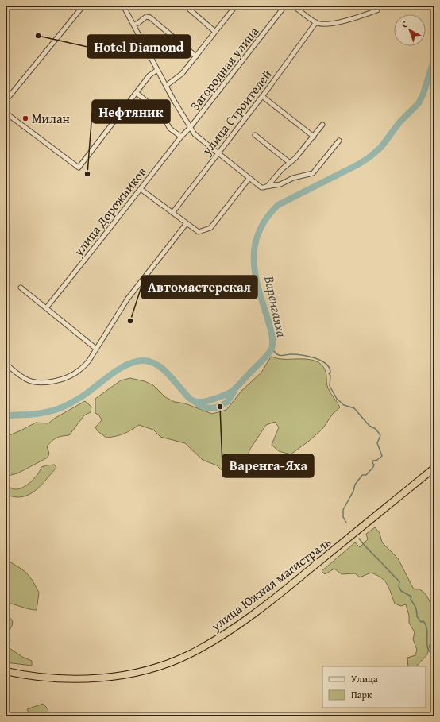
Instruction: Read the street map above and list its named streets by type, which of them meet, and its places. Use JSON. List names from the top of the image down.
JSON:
{
  "streets": {
    "highway": ["улица Южная магистраль"],
    "street": ["Загородная улица", "улица Строителей", "улица Дорожников"]
  },
  "crossings": [
    ["Загородная улица", "улица Дорожников"]
  ],
  "water": ["Варенгаяха"],
  "places": [
    "Hotel Diamond",
    "Милан",
    "Нефтяник",
    "Автомастерская",
    "Варенга-Яха"
  ],
  "legend": ["Улица", "Парк"],
  "north": "top left"
}
